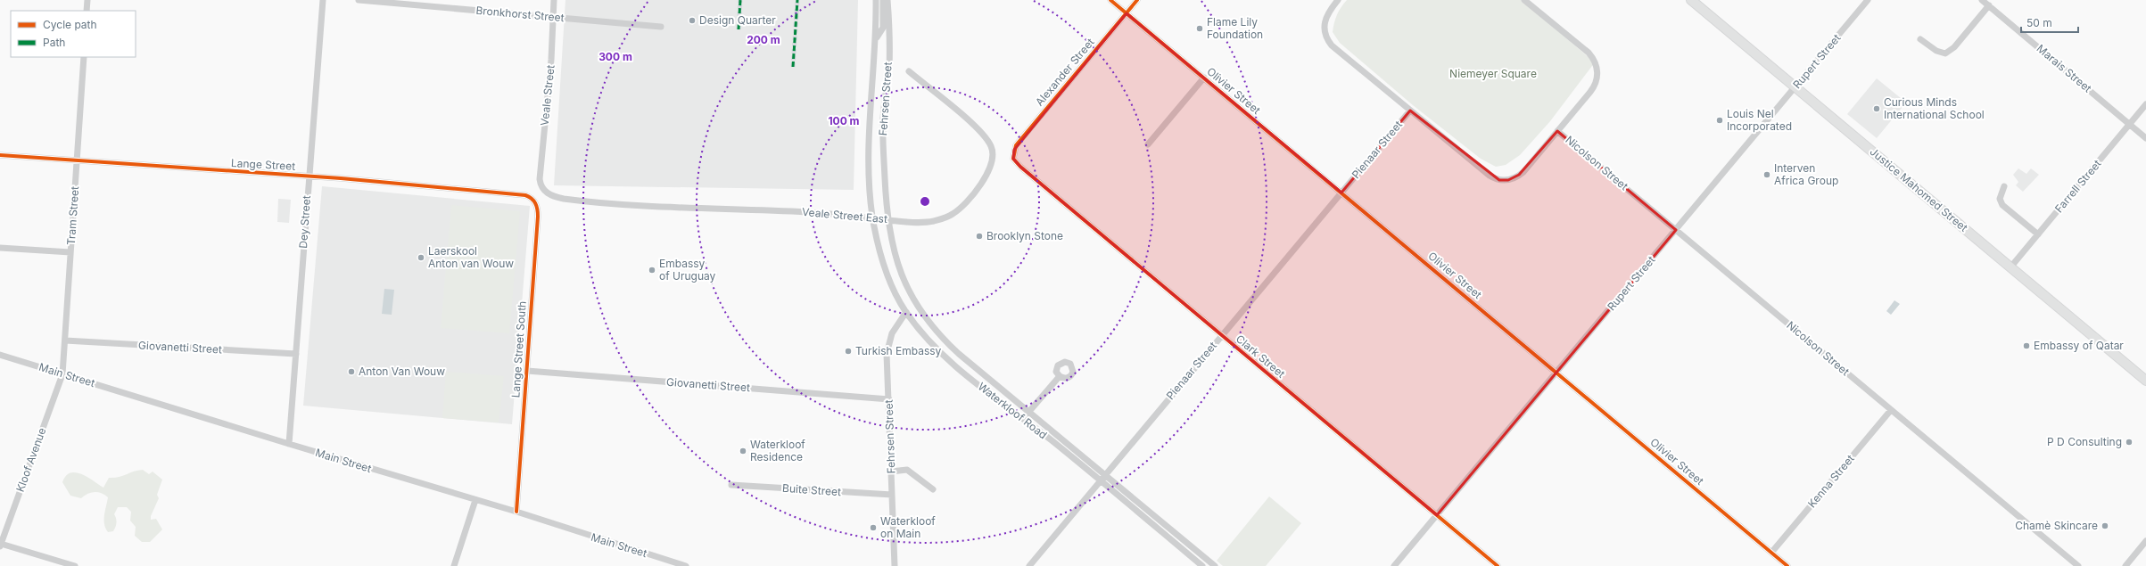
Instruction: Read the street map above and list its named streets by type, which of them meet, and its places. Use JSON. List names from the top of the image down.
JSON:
{
  "streets": {
    "main road": ["Justice Mahomed Street"],
    "street": [
      "Bronkhorst Street",
      "Rupert Street",
      "Marais Street",
      "Alexander Street",
      "Olivier Street",
      "Veale Street",
      "Fehrsen Street",
      "Pienaar Street",
      "Nicolson Street",
      "Lange Street",
      "Farrell Street",
      "Tram Street",
      "Veale Street East",
      "Dey Street",
      "Giovanetti Street",
      "Lange Street South",
      "Clark Street",
      "Main Street",
      "Waterkloof Road",
      "Kloof Avenue",
      "Kenna Street",
      "Buite Street"
    ]
  },
  "crossings": [
    ["Bronkhorst Street", "Veale Street"],
    ["Rupert Street", "Olivier Street"],
    ["Rupert Street", "Nicolson Street"],
    ["Rupert Street", "Justice Mahomed Street"],
    ["Rupert Street", "Clark Street"],
    ["Marais Street", "Farrell Street"],
    ["Alexander Street", "Olivier Street"],
    ["Alexander Street", "Clark Street"],
    ["Olivier Street", "Pienaar Street"],
    ["Olivier Street", "Kenna Street"],
    ["Veale Street", "Veale Street East"],
    ["Fehrsen Street", "Veale Street East"],
    ["Fehrsen Street", "Giovanetti Street"],
    ["Fehrsen Street", "Waterkloof Road"],
    ["Fehrsen Street", "Buite Street"],
    ["Pienaar Street", "Nicolson Street"],
    ["Pienaar Street", "Clark Street"],
    ["Pienaar Street", "Waterkloof Road"],
    ["Nicolson Street", "Kenna Street"],
    ["Lange Street", "Tram Street"],
    ["Lange Street", "Dey Street"],
    ["Lange Street", "Lange Street South"],
    ["Farrell Street", "Justice Mahomed Street"],
    ["Tram Street", "Giovanetti Street"],
    ["Tram Street", "Main Street"],
    ["Tram Street", "Kloof Avenue"],
    ["Veale Street East", "Waterkloof Road"],
    ["Dey Street", "Giovanetti Street"],
    ["Dey Street", "Main Street"],
    ["Giovanetti Street", "Lange Street South"],
    ["Lange Street South", "Main Street"],
    ["Main Street", "Kloof Avenue"]
  ],
  "parks": ["Niemeyer Square"],
  "places": [
    "Design Quarter",
    "Flame Lily Foundation",
    "Curious Minds International School",
    "Louis Nel Incorporated",
    "Interven Africa Group",
    "Brooklyn Stone",
    "Laerskool Anton van Wouw",
    "Embassy of Uruguay",
    "Embassy of Qatar",
    "Turkish Embassy",
    "Anton Van Wouw",
    "P D Consulting",
    "Waterkloof Residence",
    "Chamè Skincare",
    "Waterkloof on Main"
  ],
  "legend": ["Cycle path", "Path"],
  "scale_bar": "50 m",
  "rings": ["200 m", "300 m", "100 m"]
}
